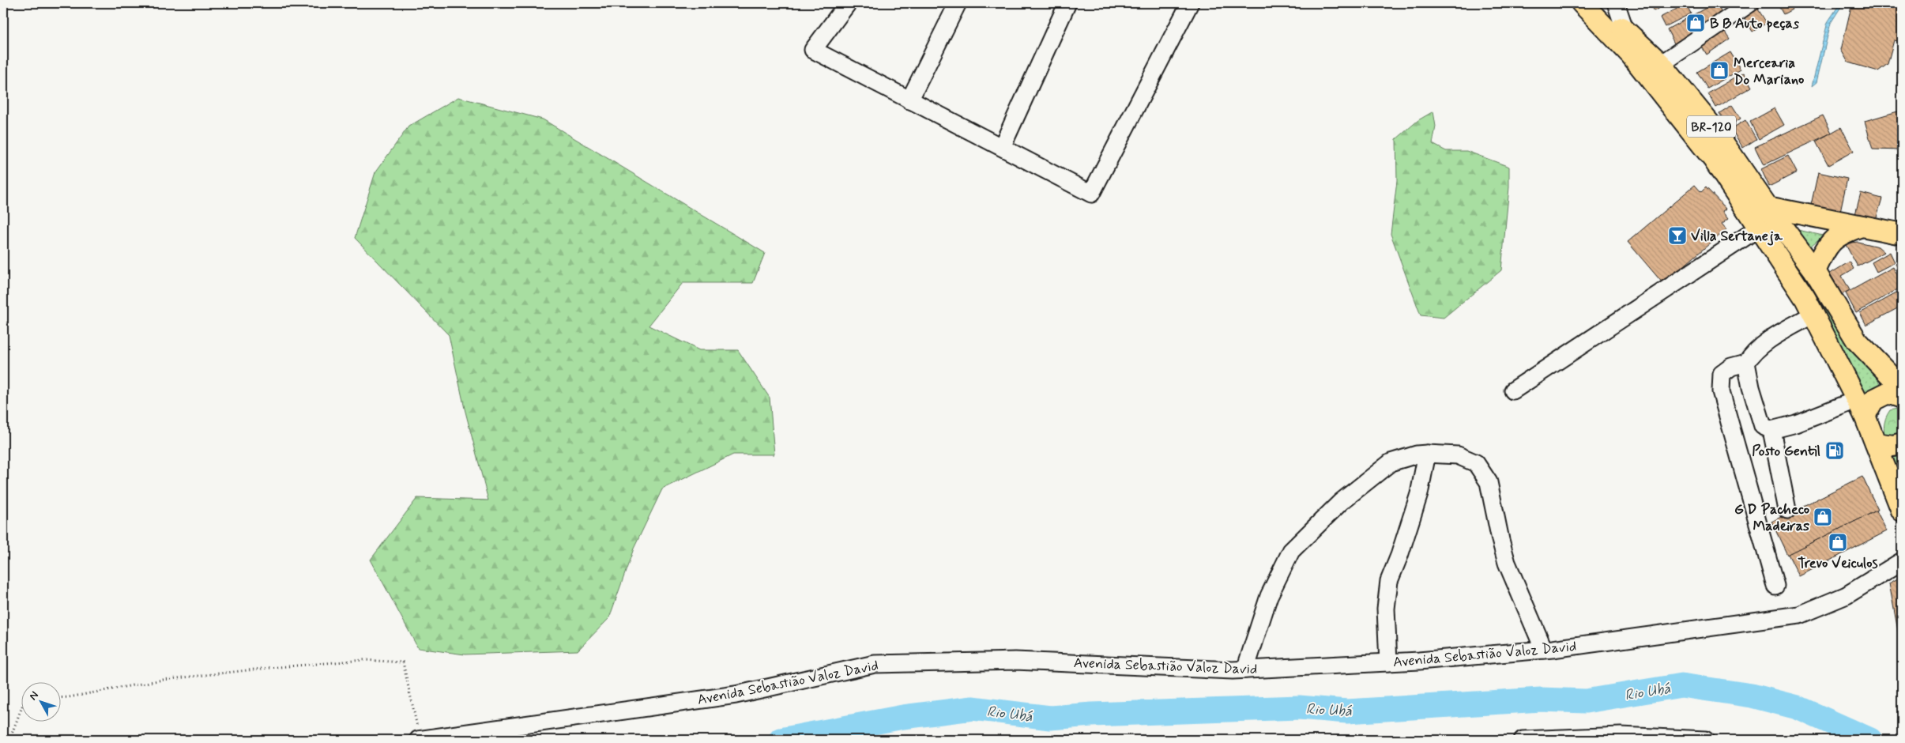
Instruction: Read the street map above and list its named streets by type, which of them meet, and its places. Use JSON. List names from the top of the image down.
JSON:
{
  "streets": {
    "main road": ["BR-120"],
    "street": ["Avenida Sebastião Valoz David"]
  },
  "water": ["Rio Ubá"],
  "places": {
    "shop": [
      "B B Auto peças",
      "Mercearia Do Mariano",
      "G D Pacheco Madeiras",
      "Trevo Veiculos"
    ],
    "bar": ["Villa Sertaneja"],
    "fuel station": ["Posto Gentil"]
  },
  "north": "top left"
}
